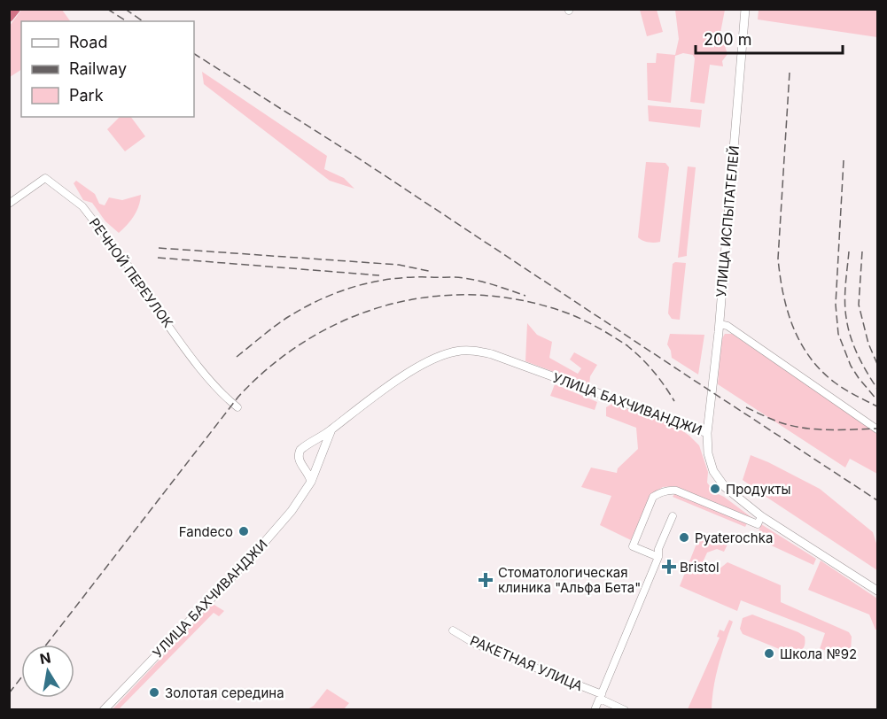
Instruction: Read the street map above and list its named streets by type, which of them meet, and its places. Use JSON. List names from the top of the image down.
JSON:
{
  "streets": {
    "main road": ["УЛИЦА ИСПЫТАТЕЛЕЙ", "УЛИЦА БАХЧИВАНДЖИ"],
    "street": ["РЕЧНОЙ ПЕРЕУЛОК", "РАКЕТНАЯ УЛИЦА"]
  },
  "crossings": [
    ["УЛИЦА ИСПЫТАТЕЛЕЙ", "УЛИЦА БАХЧИВАНДЖИ"]
  ],
  "places": {
    "other": [
      "Продукты",
      "Fandeco",
      "Pyaterochka",
      "Школа №92",
      "Золотая середина"
    ],
    "health": ["Bristol", "Стоматологическая клиника \"Альфа Бета\""]
  },
  "legend": ["Road", "Railway", "Park"],
  "scale_bar": "200 m",
  "north": "top"
}
